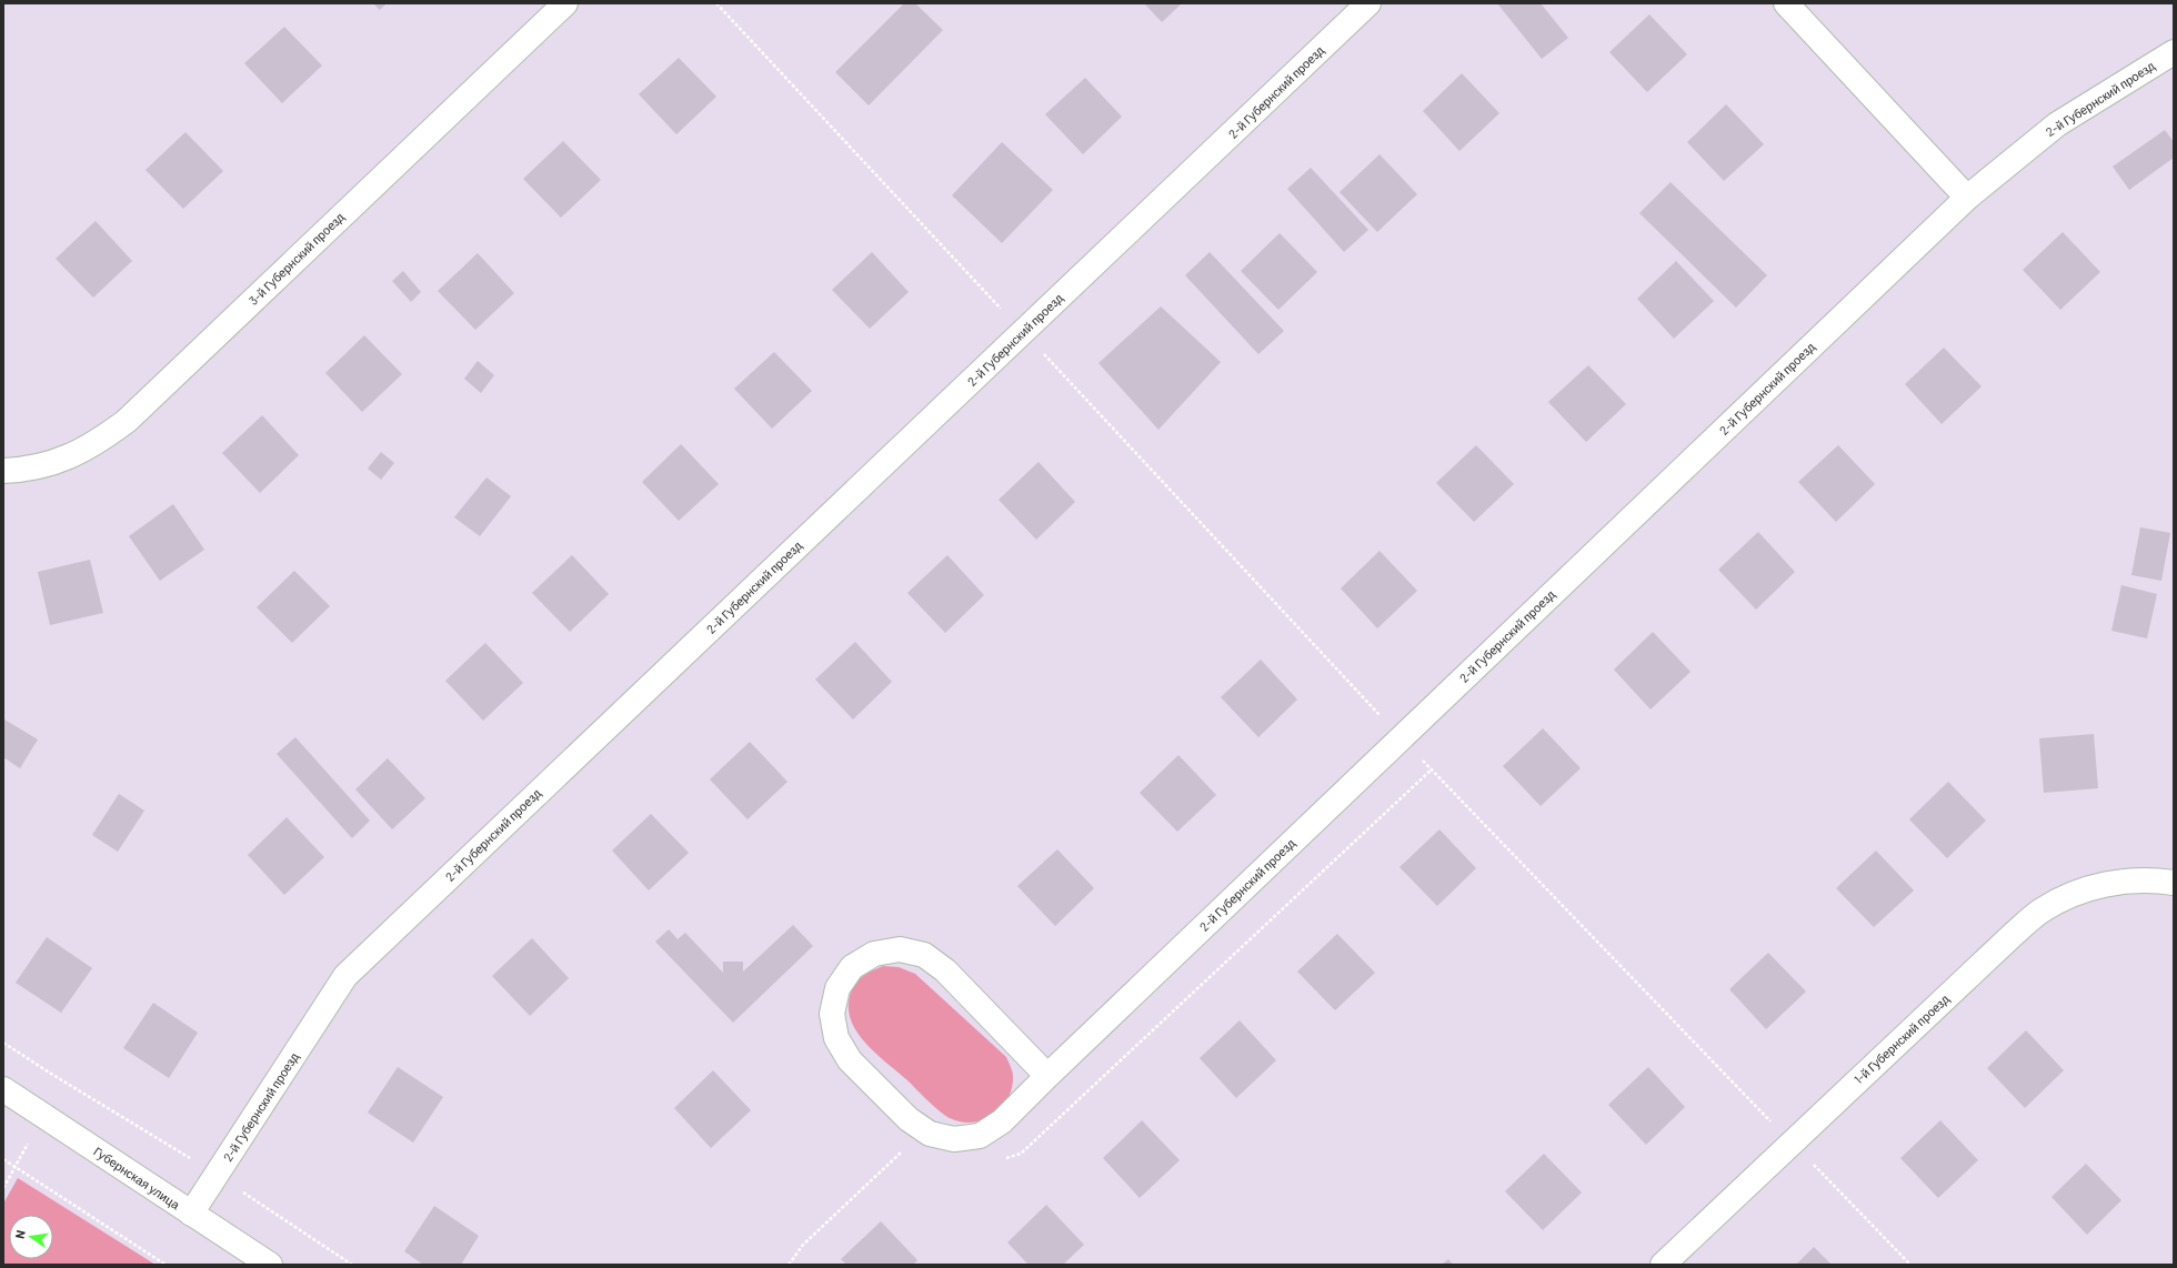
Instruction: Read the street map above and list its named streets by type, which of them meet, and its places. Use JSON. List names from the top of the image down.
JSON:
{
  "streets": {
    "street": [
      "2-й Губернский проезд",
      "3-й Губернский проезд",
      "1-й Губернский проезд",
      "Губернская улица"
    ]
  },
  "crossings": [
    ["2-й Губернский проезд", "Губернская улица"]
  ],
  "north": "left"
}
